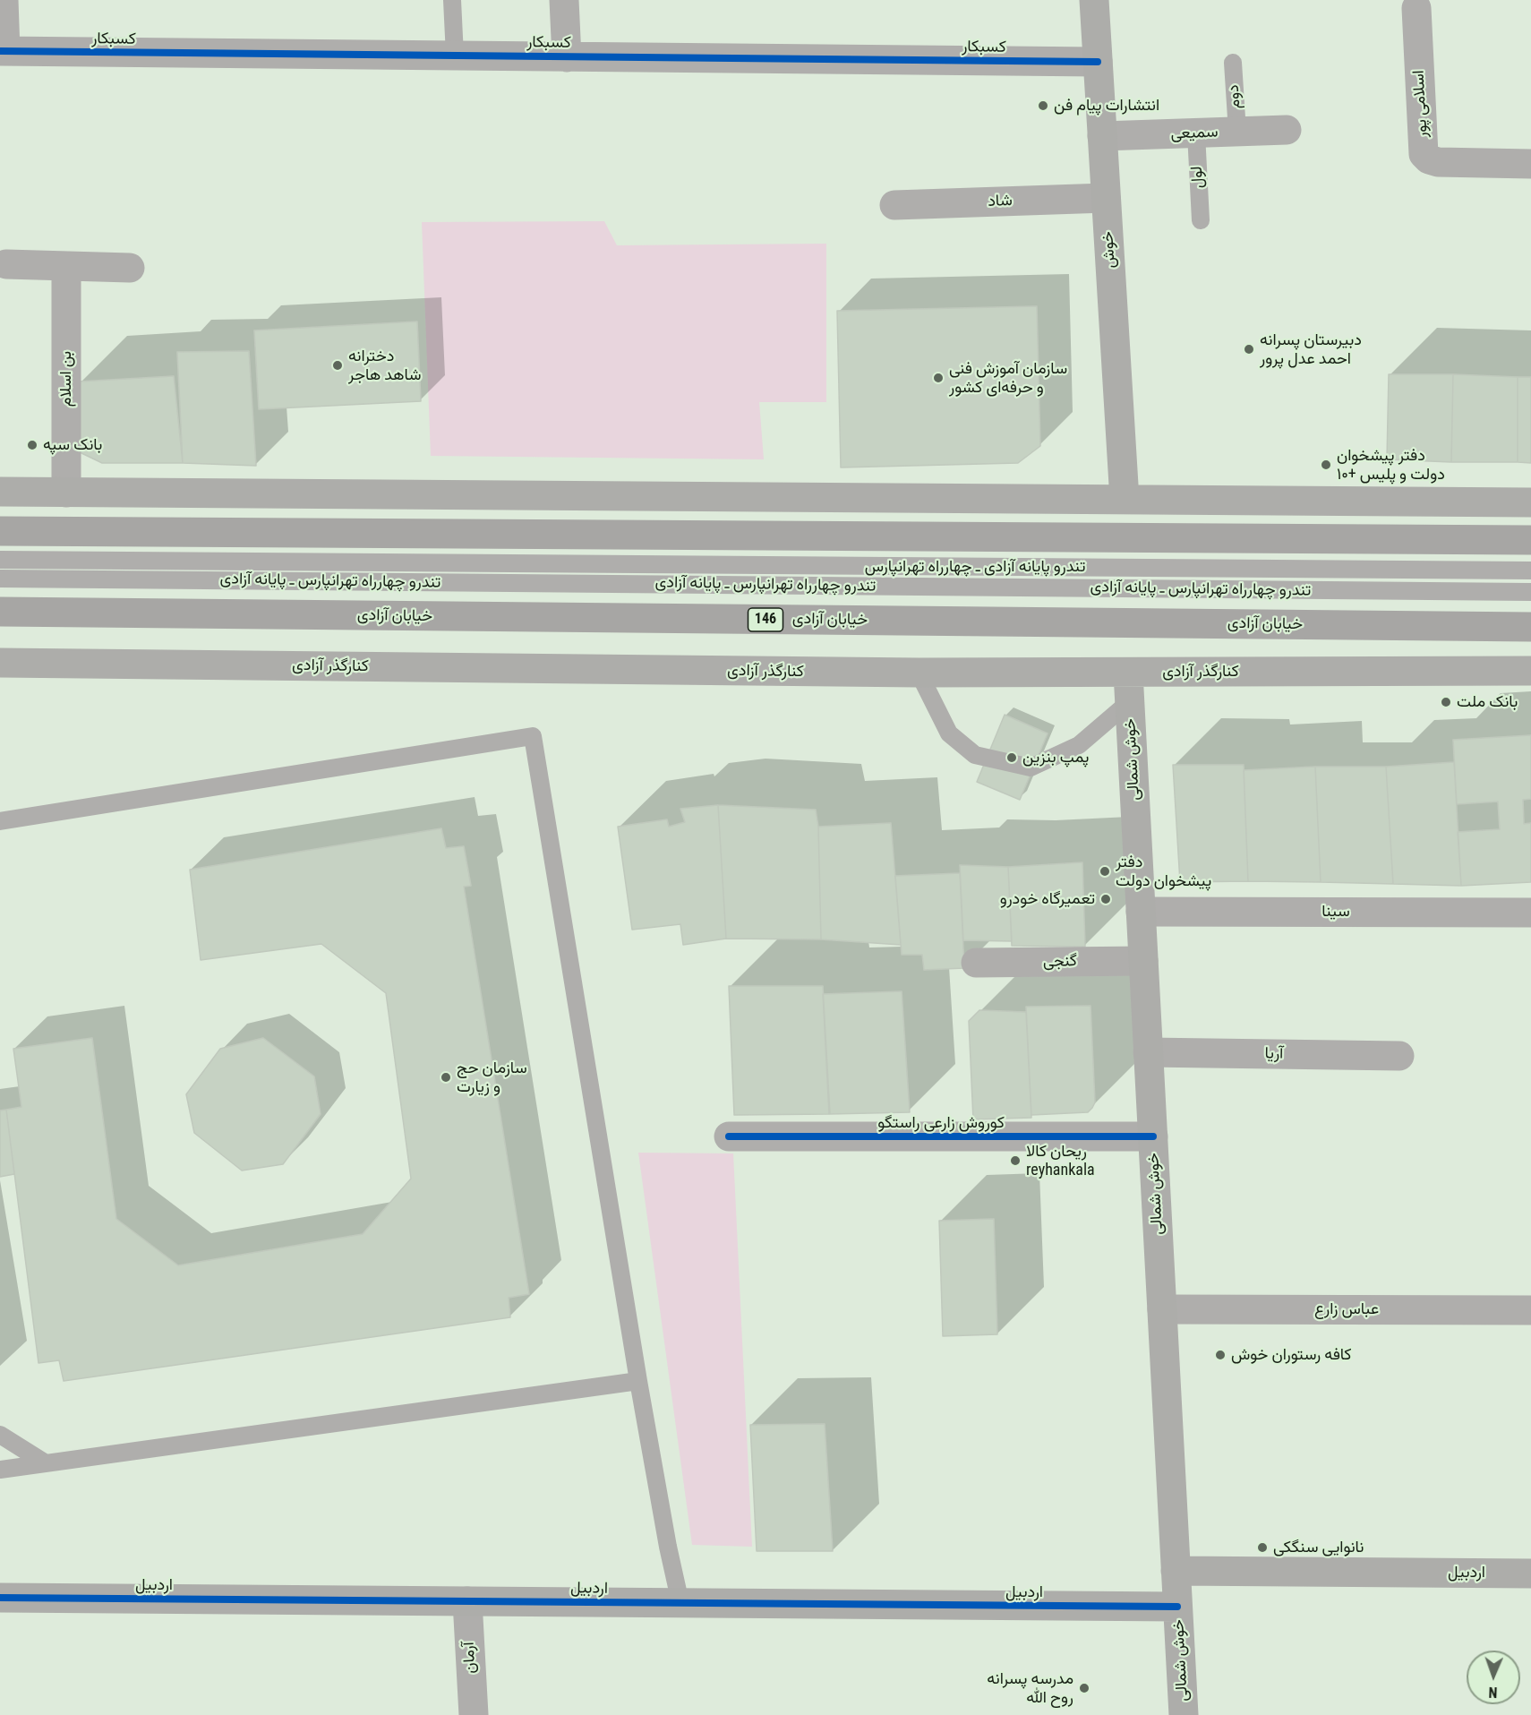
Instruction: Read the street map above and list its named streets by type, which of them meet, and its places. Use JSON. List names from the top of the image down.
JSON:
{
  "streets": {
    "main road": [
      "خوش",
      "خیابان آزادی",
      "146",
      "کنارگذر آزادی",
      "خوش شمالی",
      "اردبیل"
    ],
    "street": [
      "کسبکار",
      "اسلامی پور",
      "سمیعی",
      "شاد",
      "بن اسلام",
      "سینا",
      "گنجی",
      "آریا",
      "کوروش زارعی راستگو",
      "عباس زارع",
      "آرمان"
    ],
    "lane": [
      "دوم",
      "لول",
      "تندرو پایانه آزادی ـ چهارراه تهرانپارس",
      "تندرو چهارراه تهرانپارس ـ پایانه آزادی"
    ]
  },
  "crossings": [
    ["کسبکار", "خوش"],
    ["دوم", "سمیعی"],
    ["سمیعی", "لول"],
    ["سمیعی", "خوش"],
    ["شاد", "خوش"],
    ["کنارگذر آزادی", "خوش شمالی"],
    ["خوش شمالی", "سینا"],
    ["خوش شمالی", "گنجی"],
    ["خوش شمالی", "آریا"],
    ["خوش شمالی", "کوروش زارعی راستگو"],
    ["خوش شمالی", "عباس زارع"],
    ["خوش شمالی", "اردبیل"],
    ["اردبیل", "آرمان"]
  ],
  "places": [
    "انتشارات پیام فن",
    "دبیرستان پسرانه احمد عدل پرور",
    "دخترانه شاهد هاجر",
    "سازمان آموزش فنی و حرفه‌ای کشور",
    "بانک سپه",
    "دفتر پیشخوان دولت و پلیس +۱۰",
    "بانک ملت",
    "پمپ بنزین",
    "دفتر پیشخوان دولت",
    "تعمیرگاه خودرو",
    "سازمان حج و زیارت",
    "ریحان کالا reyhankala",
    "کافه رستوران خوش",
    "نانوایی سنگکی",
    "مدرسه پسرانه روح الله"
  ],
  "north": "bottom"
}
